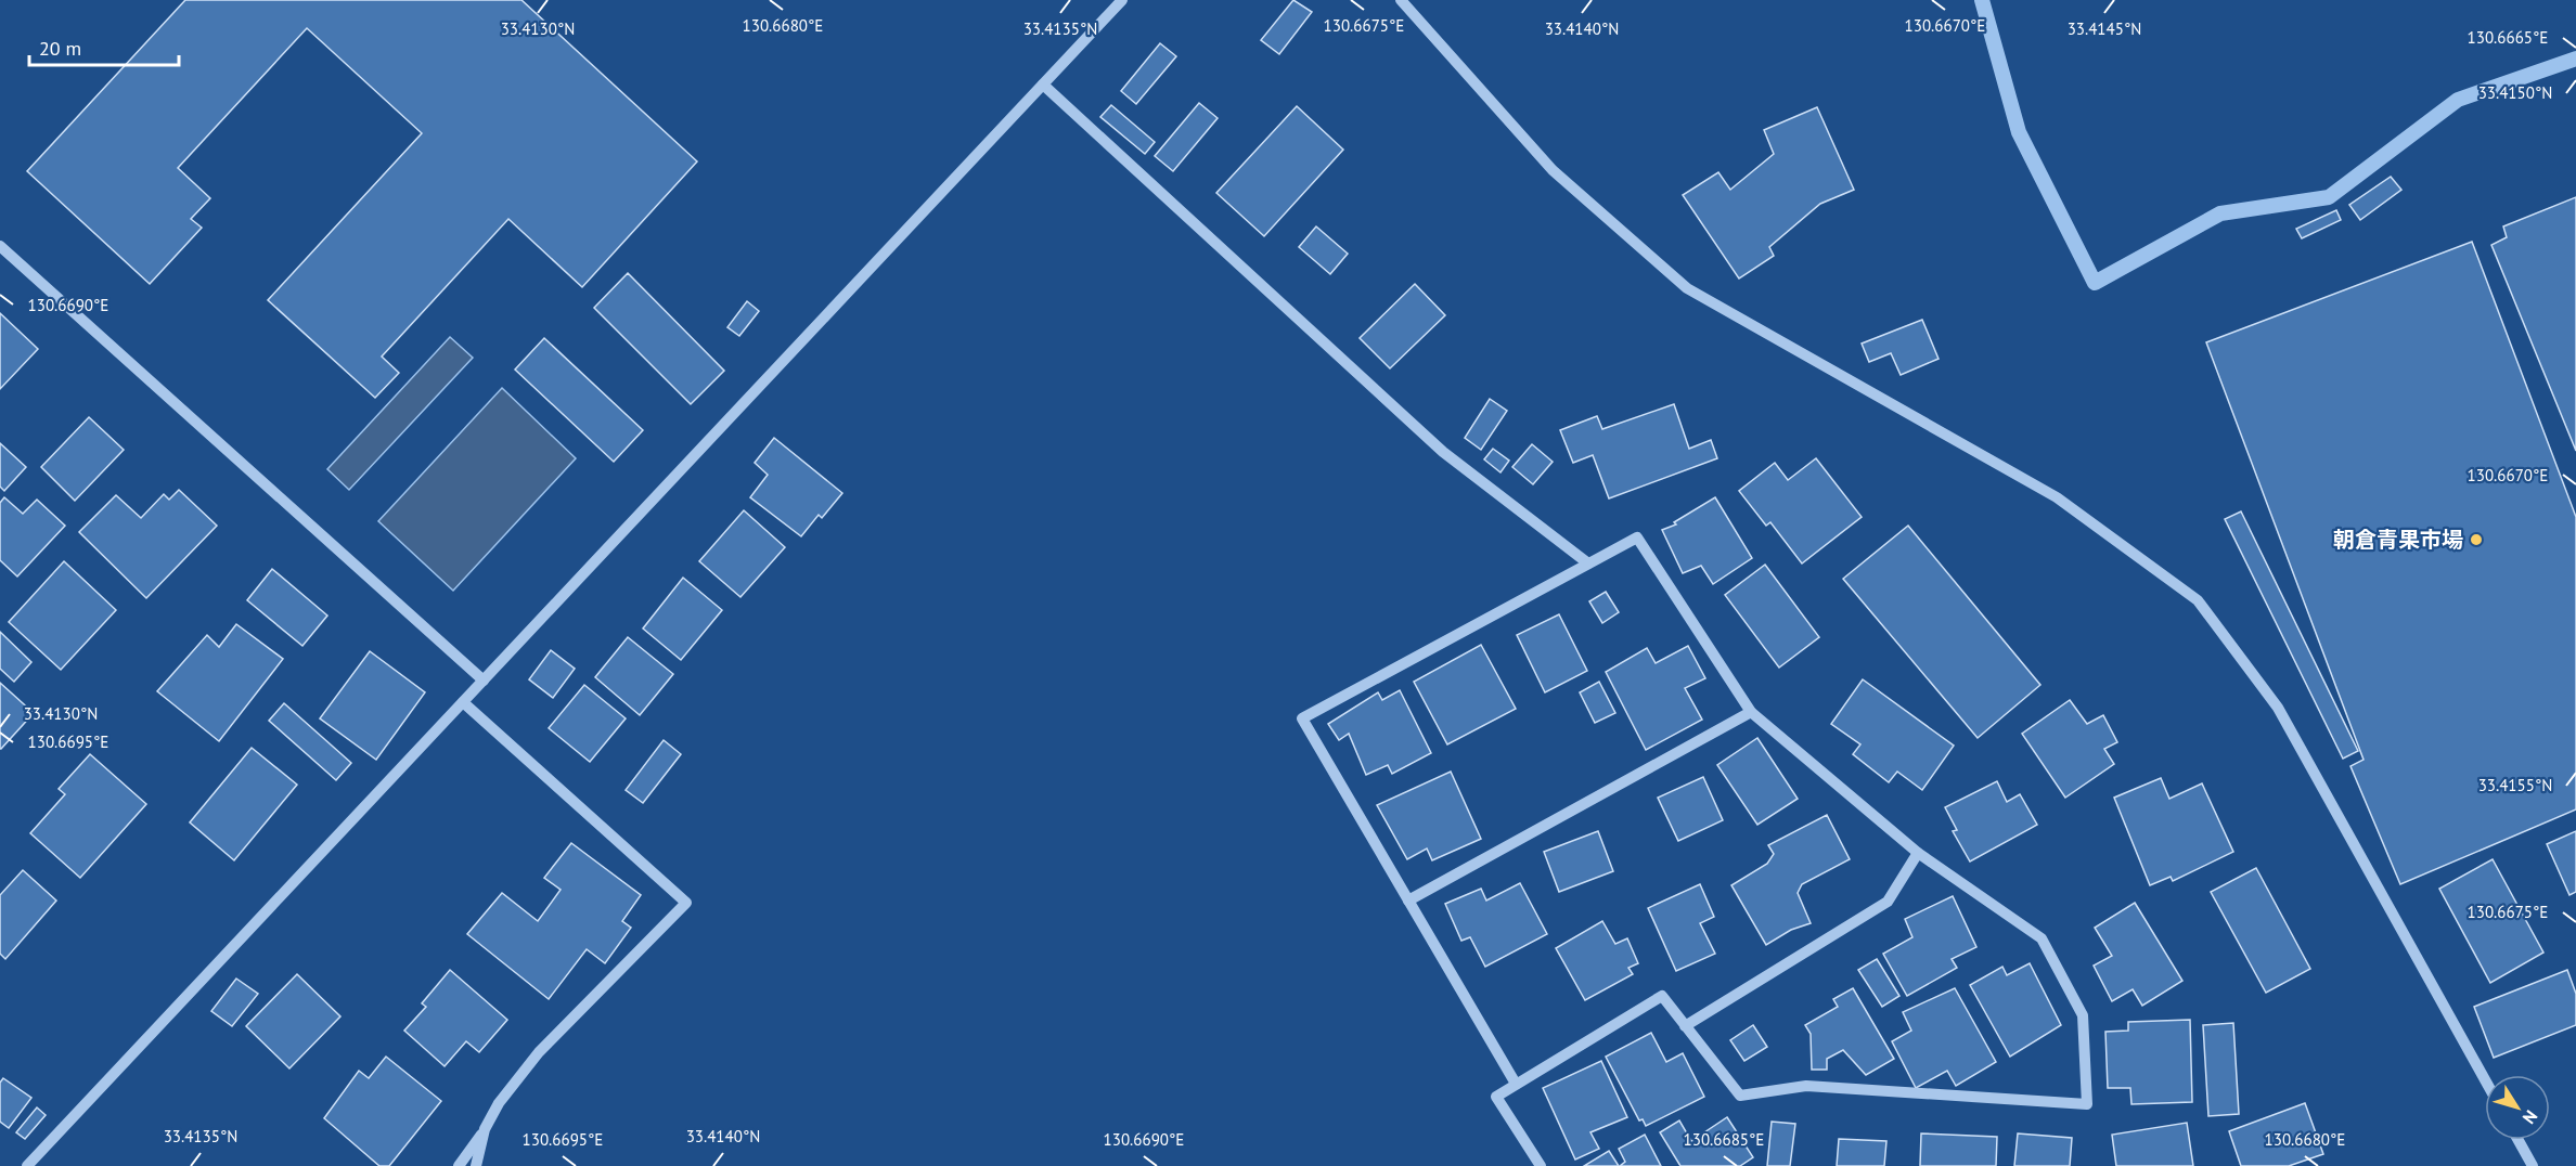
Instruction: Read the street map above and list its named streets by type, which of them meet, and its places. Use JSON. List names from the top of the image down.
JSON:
{
  "places": ["朝倉青果市場"],
  "scale_bar": "20 m",
  "north": "bottom right",
  "coordinates": [
    "130.6680°E",
    "130.6675°E",
    "130.6670°E",
    "33.4130°N",
    "33.4135°N",
    "33.4140°N",
    "33.4145°N",
    "130.6665°E",
    "33.4150°N",
    "130.6690°E",
    "130.6695°E",
    "33.4155°N",
    "130.6685°E"
  ]
}
